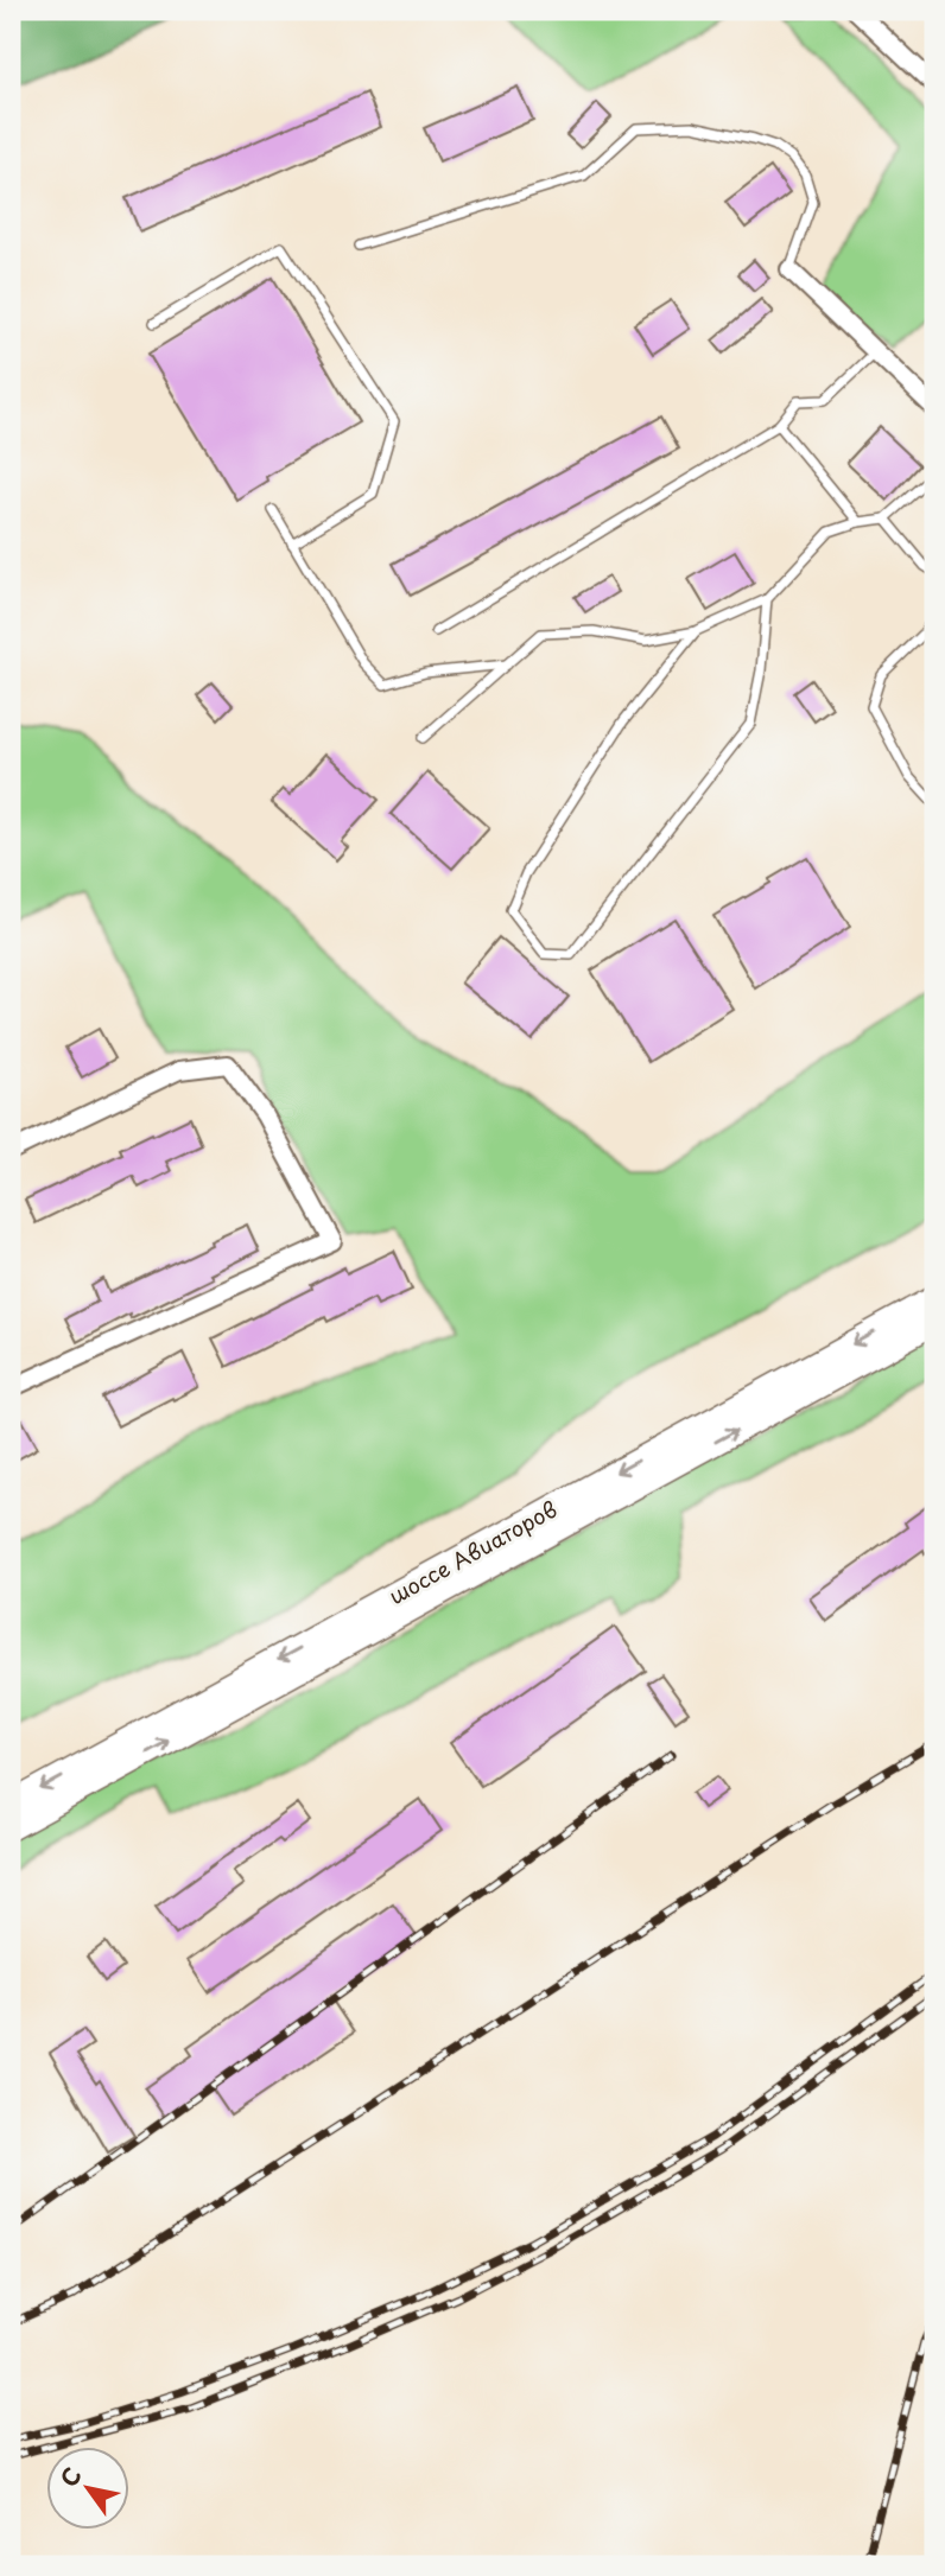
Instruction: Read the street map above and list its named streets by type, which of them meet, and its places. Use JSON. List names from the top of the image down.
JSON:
{
  "streets": {
    "main road": ["шоссе Авиаторов"]
  },
  "north": "top left"
}
